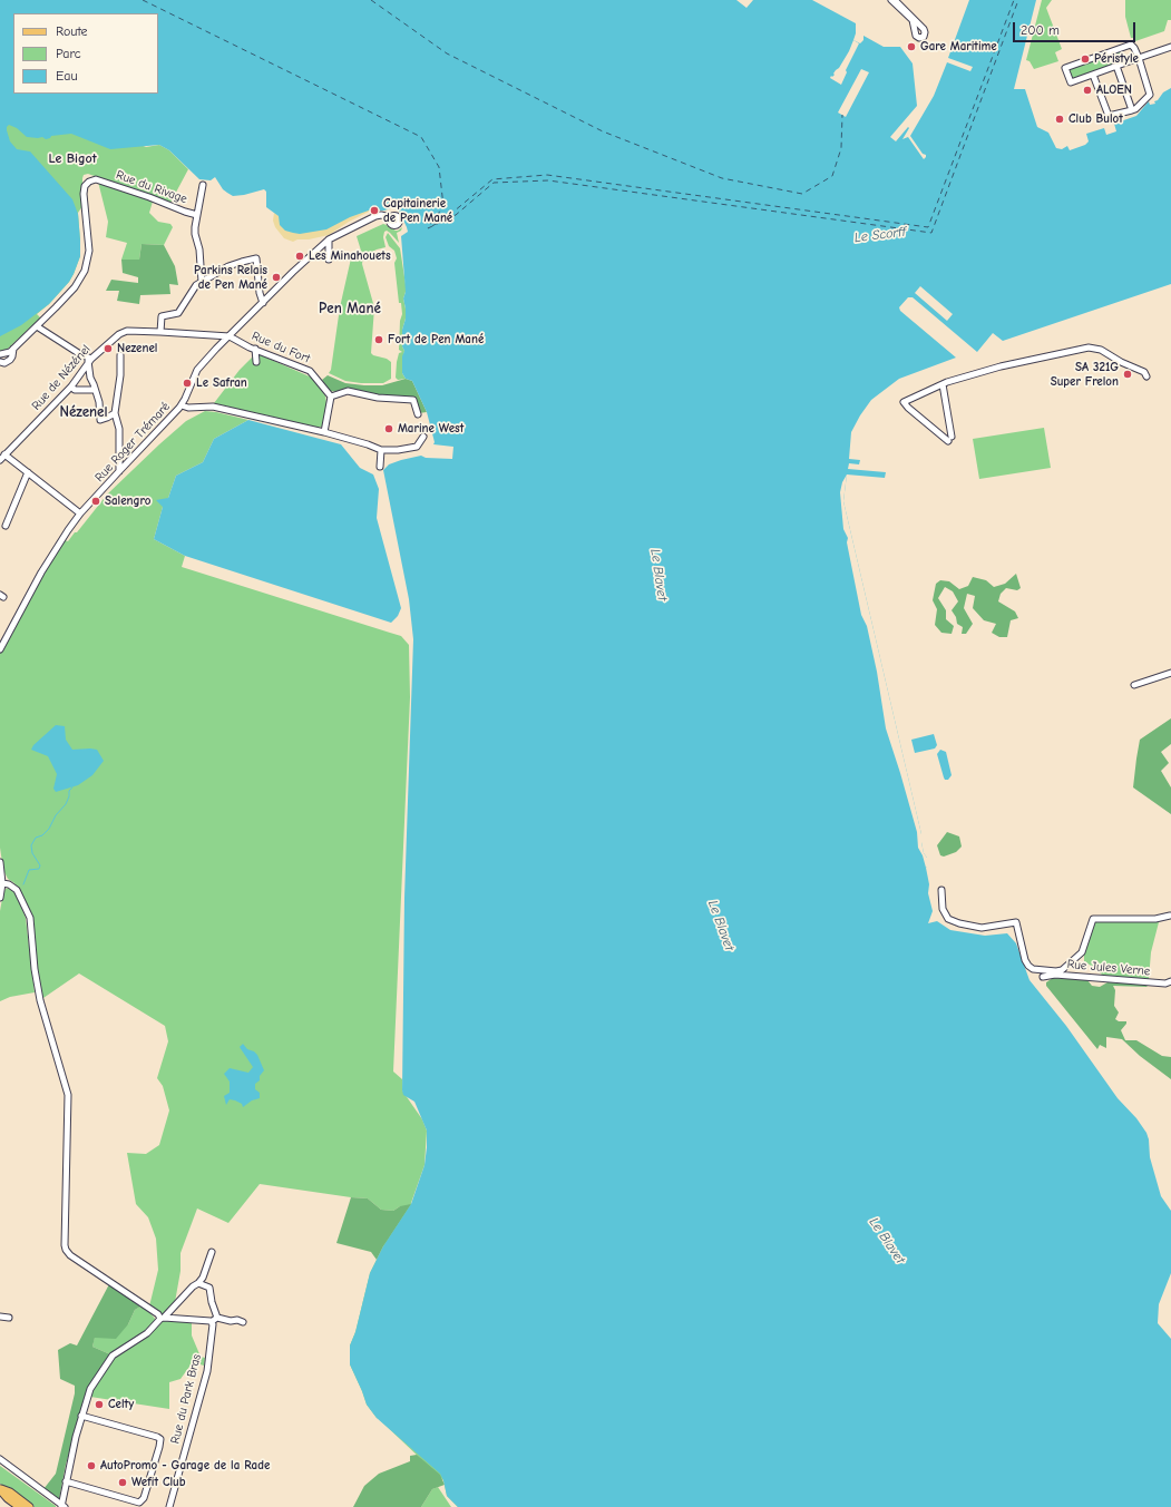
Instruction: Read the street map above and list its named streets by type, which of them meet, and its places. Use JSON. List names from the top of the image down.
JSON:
{
  "streets": {
    "street": [
      "Rue du Rivage",
      "Rue du Fort",
      "Rue de Nézénel",
      "Rue Roger Trémaré",
      "Rue Jules Verne",
      "Rue du Park Bras"
    ]
  },
  "crossings": [
    ["Rue du Fort", "Rue de Nézénel"],
    ["Rue du Fort", "Rue Roger Trémaré"],
    ["Rue de Nézénel", "Rue Roger Trémaré"]
  ],
  "districts": ["Le Bigot", "Pen Mané", "Nézenel"],
  "water": ["Le Scorff", "Le Blavet"],
  "places": [
    "Gare Maritime",
    "Péristyle",
    "ALOEN",
    "Club Bulot",
    "Capitainerie de Pen Mané",
    "Les Minahouets",
    "Parkins Relais de Pen Mané",
    "Fort de Pen Mané",
    "Nezenel",
    "SA 321G Super Frelon",
    "Le Safran",
    "Marine West",
    "Salengro",
    "Celty",
    "AutoPromo - Garage de la Rade",
    "Wefit Club"
  ],
  "legend": ["Route", "Parc", "Eau"],
  "scale_bar": "200 m"
}
